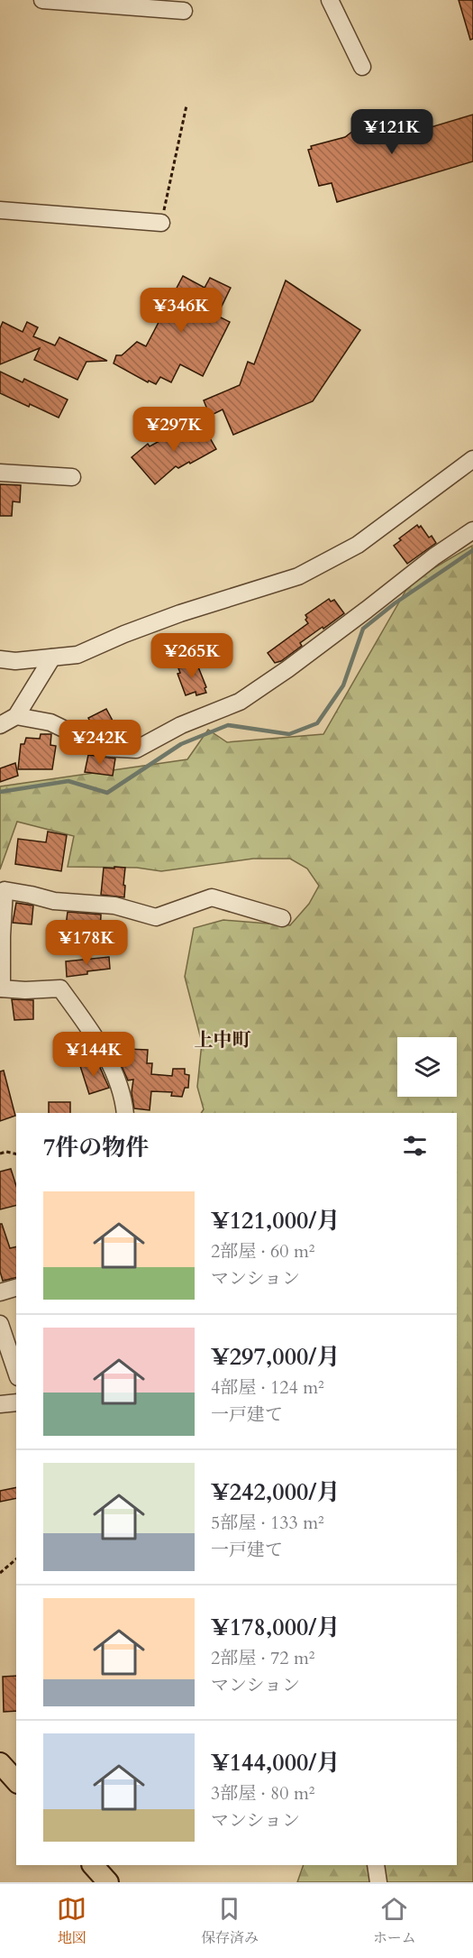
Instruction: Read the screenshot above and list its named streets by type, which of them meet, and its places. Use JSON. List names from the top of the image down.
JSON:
{
  "districts": ["上中町"],
  "page": {
    "price": [
      "¥121K",
      "¥346K",
      "¥297K",
      "¥265K",
      "¥242K",
      "¥178K",
      "¥144K"
    ],
    "heading": "7件の物件",
    "list": [
      {
        "name": "¥121,000/月",
        "note": "2部屋 · 60 m² · マンション"
      },
      {
        "name": "¥297,000/月",
        "note": "4部屋 · 124 m² · 一戸建て"
      },
      {
        "name": "¥242,000/月",
        "note": "5部屋 · 133 m² · 一戸建て"
      },
      {
        "name": "¥178,000/月",
        "note": "2部屋 · 72 m² · マンション"
      },
      {
        "name": "¥144,000/月",
        "note": "3部屋 · 80 m² · マンション"
      }
    ],
    "tabs": ["地図", "保存済み", "ホーム"]
  }
}
